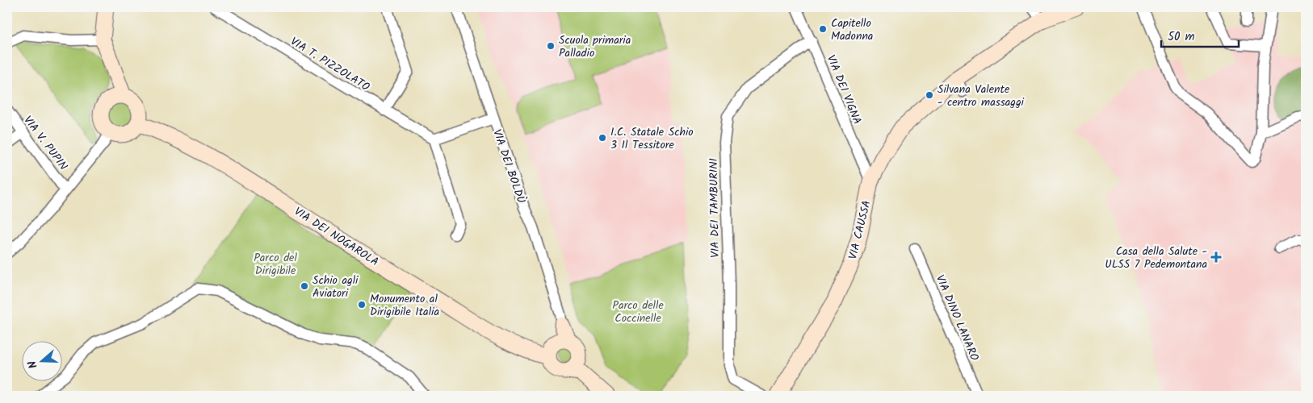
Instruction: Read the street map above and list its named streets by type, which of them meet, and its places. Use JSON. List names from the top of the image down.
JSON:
{
  "streets": {
    "street": [
      "VIA T. PIZZOLATO",
      "VIA DEI VIGNA",
      "VIA V. PUPIN",
      "VIA DEI BOLDÙ",
      "VIA DEI TAMBURINI",
      "VIA CAUSSA",
      "VIA DEI NOGAROLA",
      "VIA DINO LANARO"
    ]
  },
  "crossings": [
    ["VIA DEI VIGNA", "VIA DEI TAMBURINI"],
    ["VIA DEI VIGNA", "VIA CAUSSA"],
    ["VIA DEI BOLDÙ", "VIA DEI NOGAROLA"]
  ],
  "parks": ["Parco del Dirigibile", "Parco delle Coccinelle"],
  "places": {
    "other": [
      "Capitello Madonna",
      "Scuola primaria Palladio",
      "Silvana Valente - centro massaggi",
      "I.C. Statale Schio 3 Il Tessitore",
      "Schio agli Aviatori",
      "Monumento al Dirigibile Italia"
    ],
    "health": ["Casa della Salute - ULSS 7 Pedemontana"]
  },
  "scale_bar": "50 m",
  "north": "left"
}
